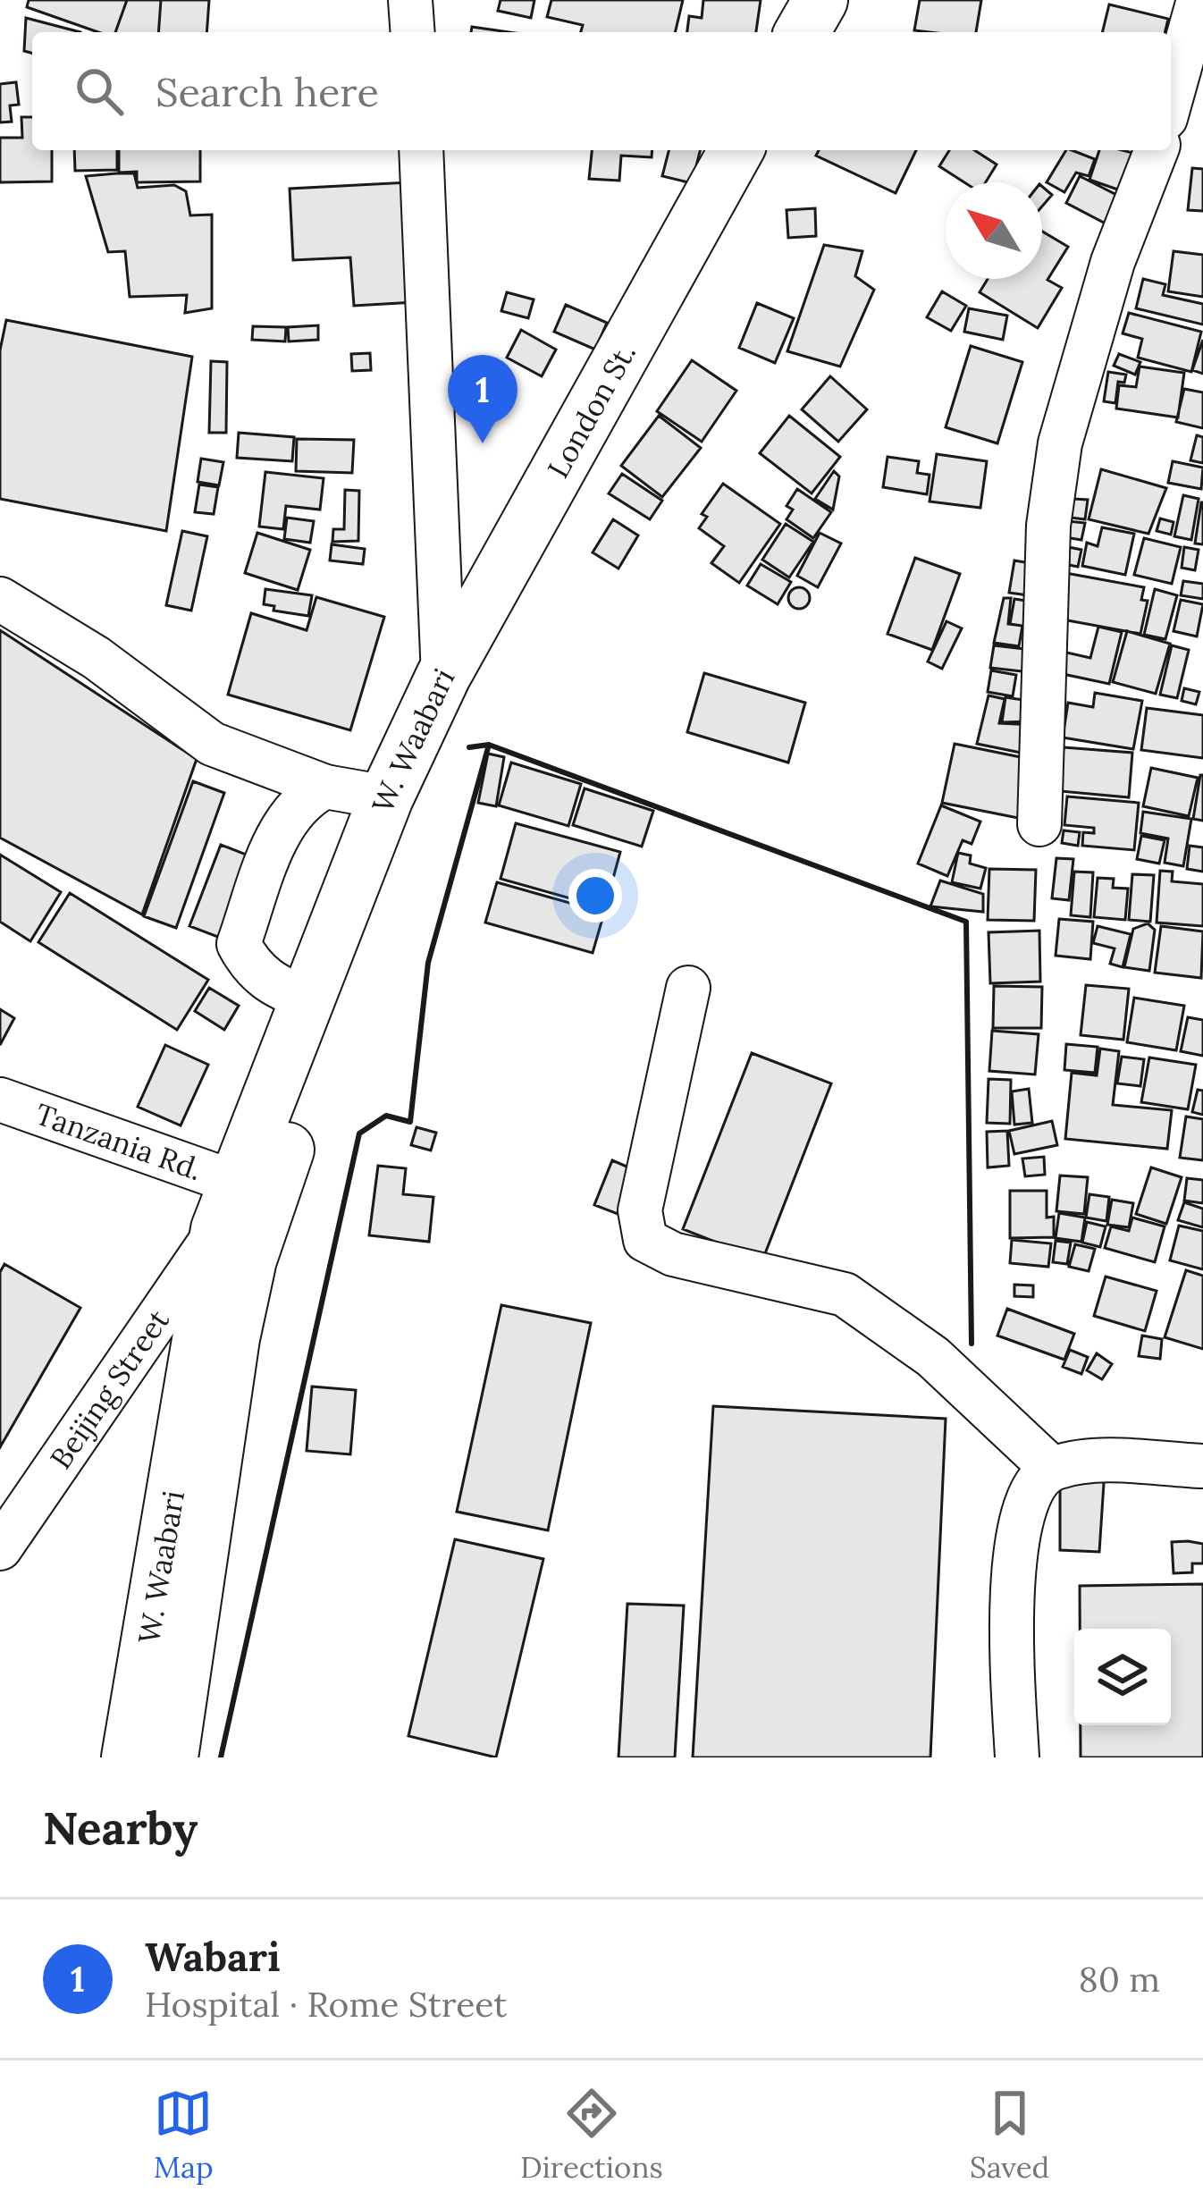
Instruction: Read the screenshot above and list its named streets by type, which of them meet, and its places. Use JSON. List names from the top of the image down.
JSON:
{
  "streets": {
    "main road": ["London St.", "W. Waabari"],
    "street": ["Tanzania Rd.", "Beijing Street"]
  },
  "crossings": [
    ["London St.", "W. Waabari"],
    ["W. Waabari", "Tanzania Rd."],
    ["W. Waabari", "Beijing Street"],
    ["Tanzania Rd.", "Beijing Street"]
  ],
  "north": "top left",
  "page": {
    "search": "Search here",
    "pins": "1",
    "heading": "Nearby",
    "list": [
      {
        "mark": "1",
        "name": "Wabari",
        "note": "Hospital · Rome Street",
        "value": "80 m"
      }
    ],
    "nav": ["Map", "Directions", "Saved"]
  }
}
